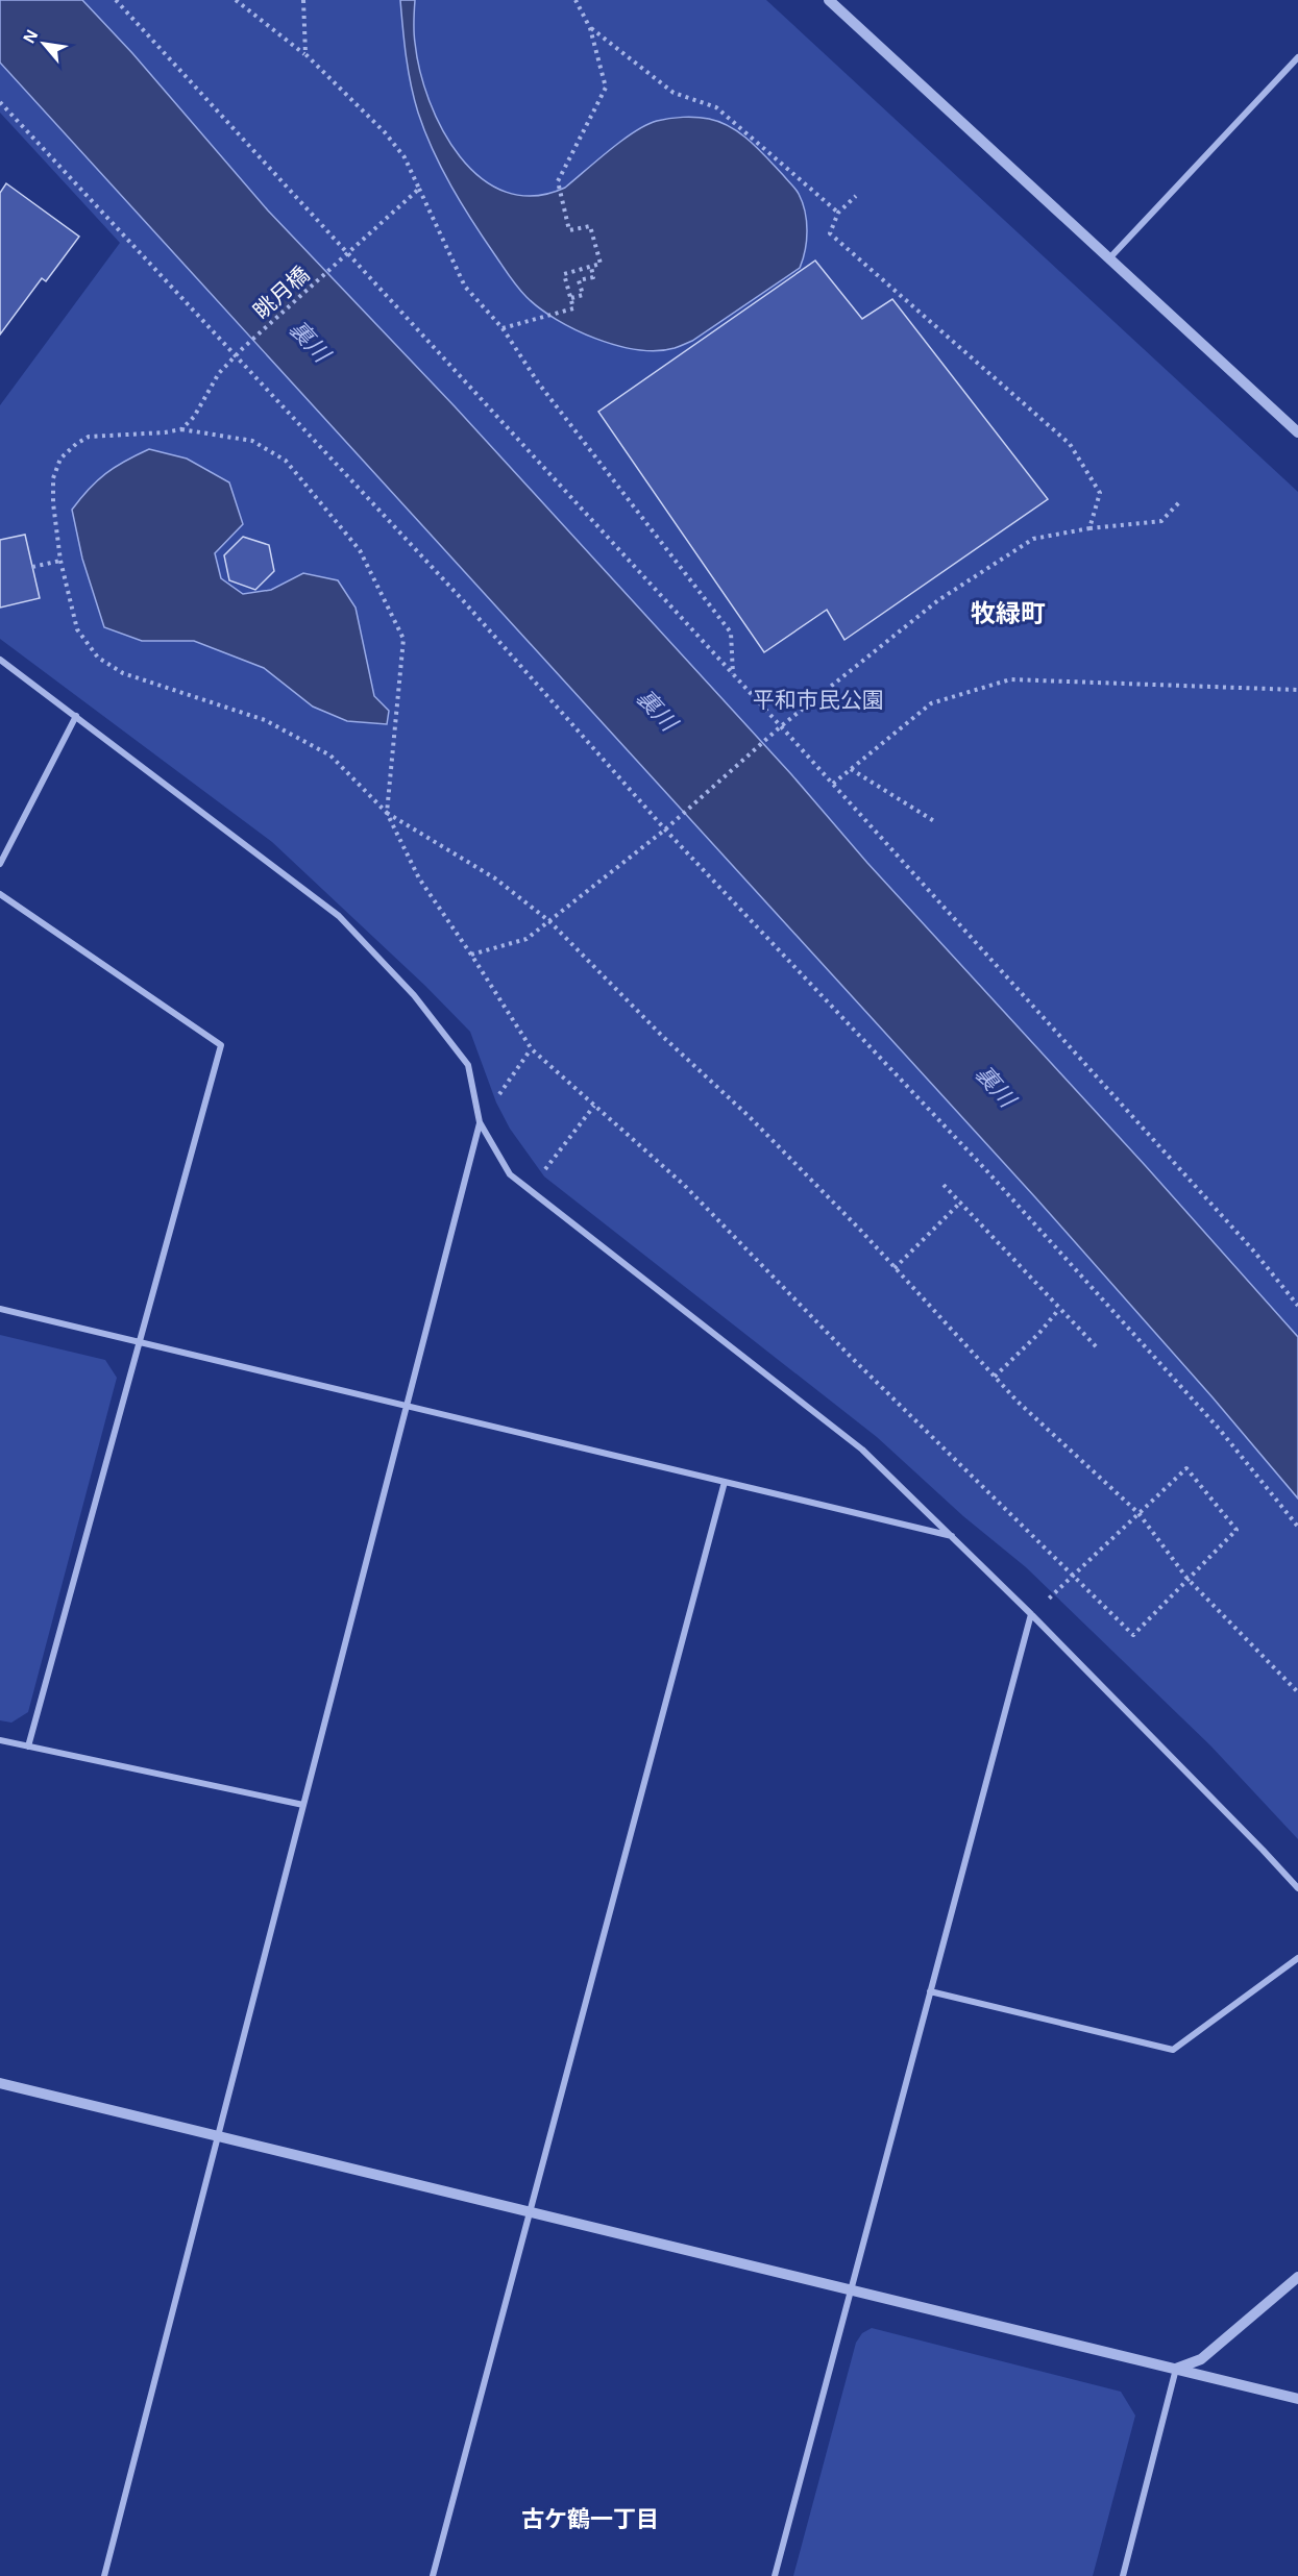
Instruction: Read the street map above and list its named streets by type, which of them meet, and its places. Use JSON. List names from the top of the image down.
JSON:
{
  "streets": {
    "path": ["眺月橋"]
  },
  "districts": ["牧緑町", "古ケ鶴一丁目"],
  "water": ["裏川"],
  "parks": ["平和市民公園"],
  "north": "top left"
}
